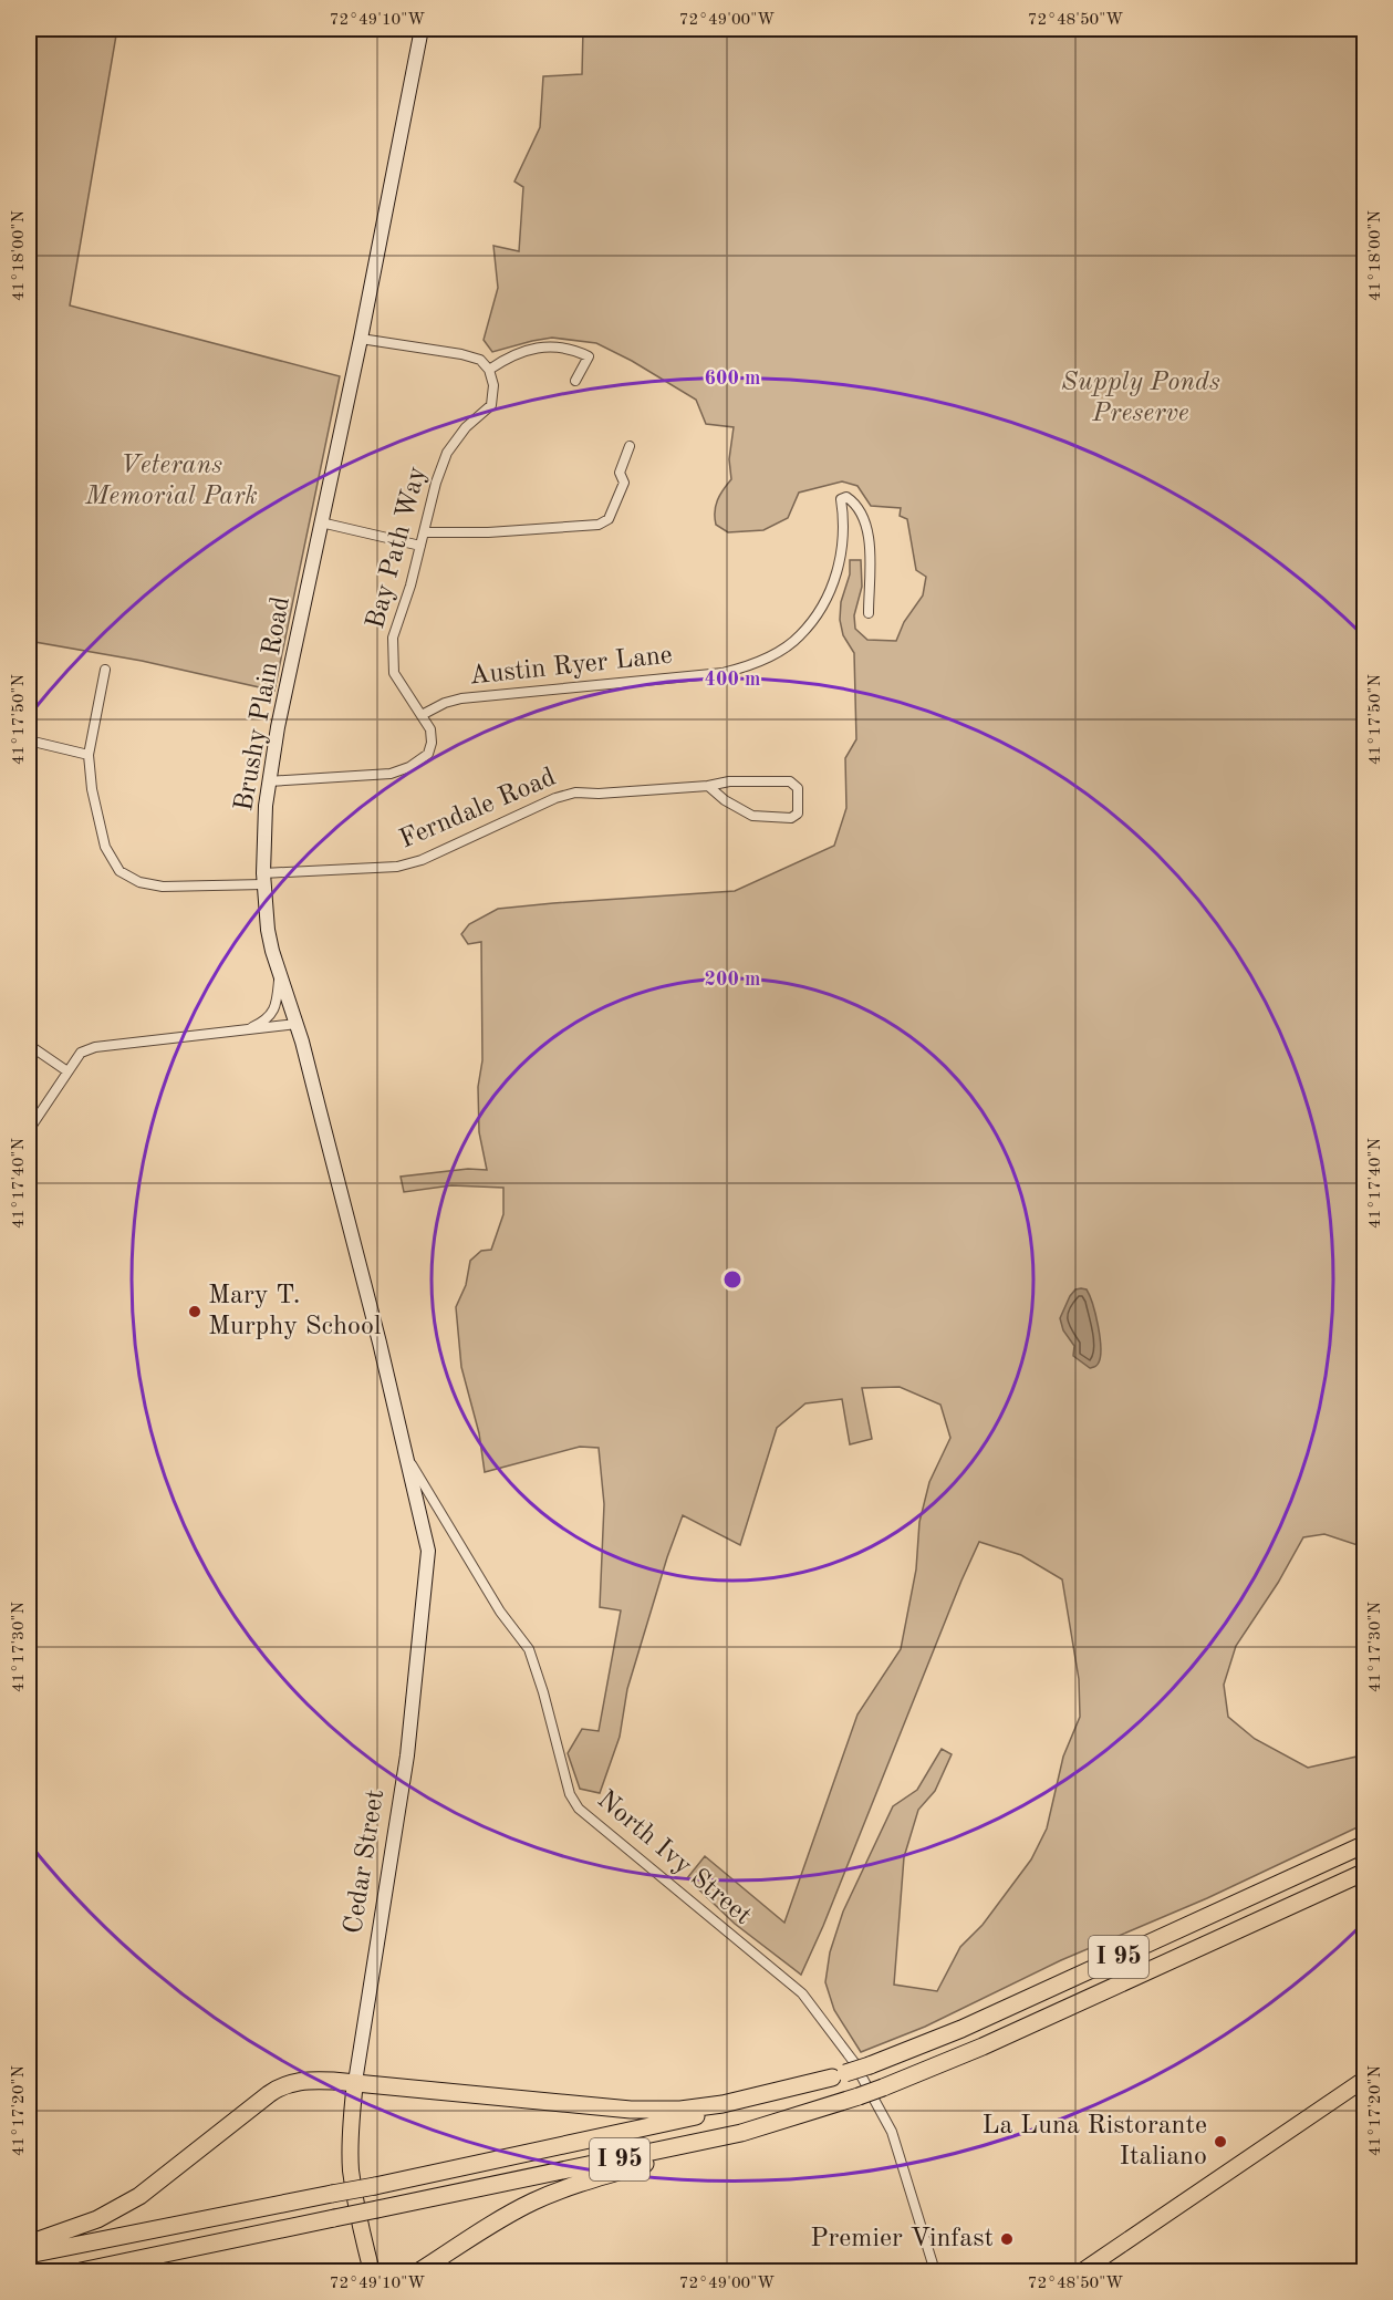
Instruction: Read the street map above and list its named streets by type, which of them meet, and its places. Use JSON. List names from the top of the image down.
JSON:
{
  "streets": {
    "highway": ["I 95"],
    "main road": ["Brushy Plain Road", "Cedar Street"],
    "street": [
      "Bay Path Way",
      "Austin Ryer Lane",
      "Ferndale Road",
      "North Ivy Street"
    ]
  },
  "crossings": [
    ["Bay Path Way", "Austin Ryer Lane"],
    ["Bay Path Way", "Brushy Plain Road"],
    ["Brushy Plain Road", "Ferndale Road"],
    ["Brushy Plain Road", "North Ivy Street"],
    ["Brushy Plain Road", "Cedar Street"],
    ["North Ivy Street", "Cedar Street"]
  ],
  "parks": ["Supply Ponds Preserve", "Veterans Memorial Park"],
  "places": ["Mary T. Murphy School", "La Luna Ristorante Italiano", "Premier Vinfast"],
  "coordinates": [
    "72°49'10\"W",
    "72°49'00\"W",
    "72°48'50\"W",
    "41°18'00\"N",
    "41°17'50\"N",
    "41°17'40\"N",
    "41°17'30\"N",
    "41°17'20\"N"
  ],
  "rings": ["600 m", "400 m", "200 m"]
}
